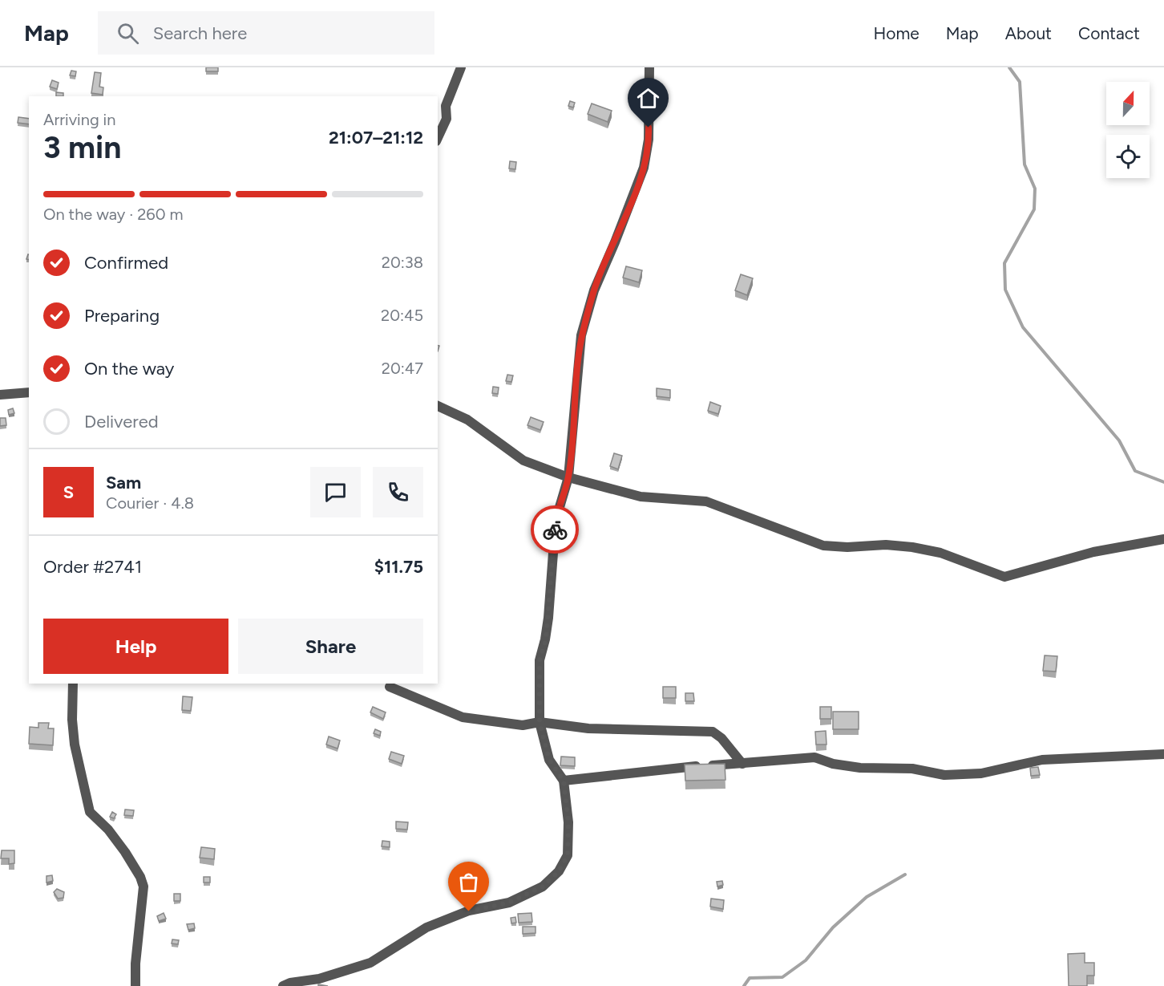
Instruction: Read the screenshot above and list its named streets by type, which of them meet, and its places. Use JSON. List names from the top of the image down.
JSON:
{
  "north": "top",
  "page": {
    "header": "Map",
    "search": "Search here",
    "nav": [
      "Home",
      "Map",
      "About",
      "Contact"
    ],
    "heading": ["3 min", "Arriving in", "21:07–21:12"],
    "panel": [
      "Sam",
      "Courier · 4.8",
      "Order #2741",
      "$11.75"
    ],
    "bar": "On the way · 260 m",
    "list": [
      ["Confirmed", "20:38"],
      ["Preparing", "20:45"],
      ["On the way", "20:47"],
      "Delivered"
    ],
    "round": "S",
    "buttons": ["Help", "Share"]
  }
}
